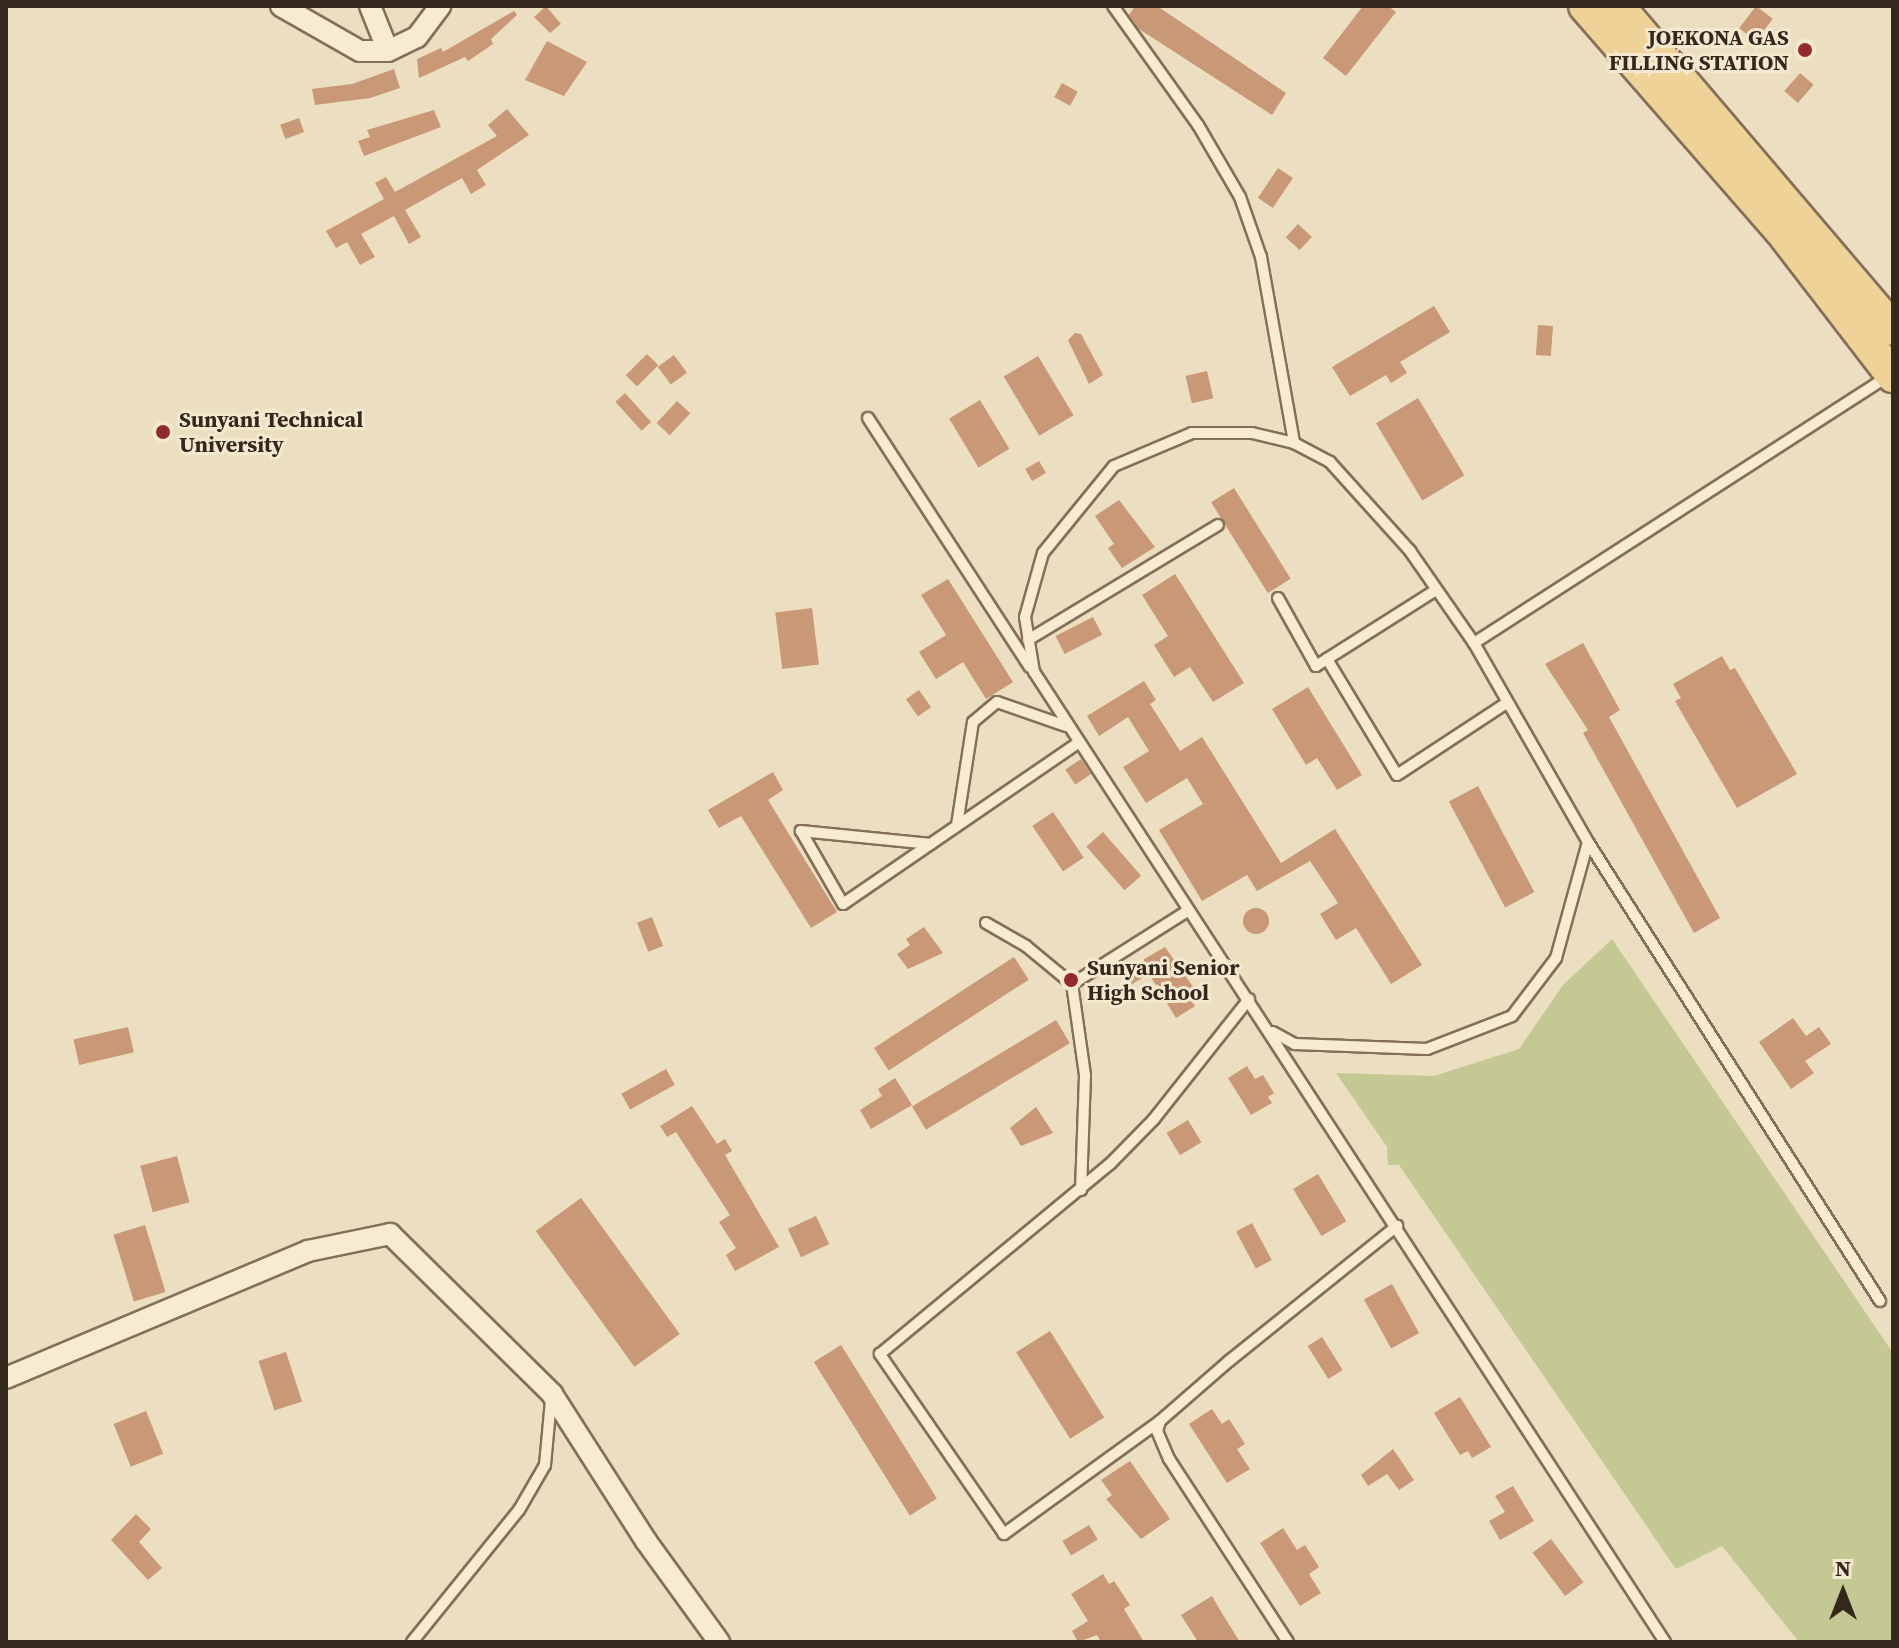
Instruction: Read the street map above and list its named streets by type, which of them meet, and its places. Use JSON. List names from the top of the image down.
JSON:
{
  "places": ["JOEKONA GAS FILLING STATION", "Sunyani Technical University", "Sunyani Senior High School"],
  "north": "top"
}
